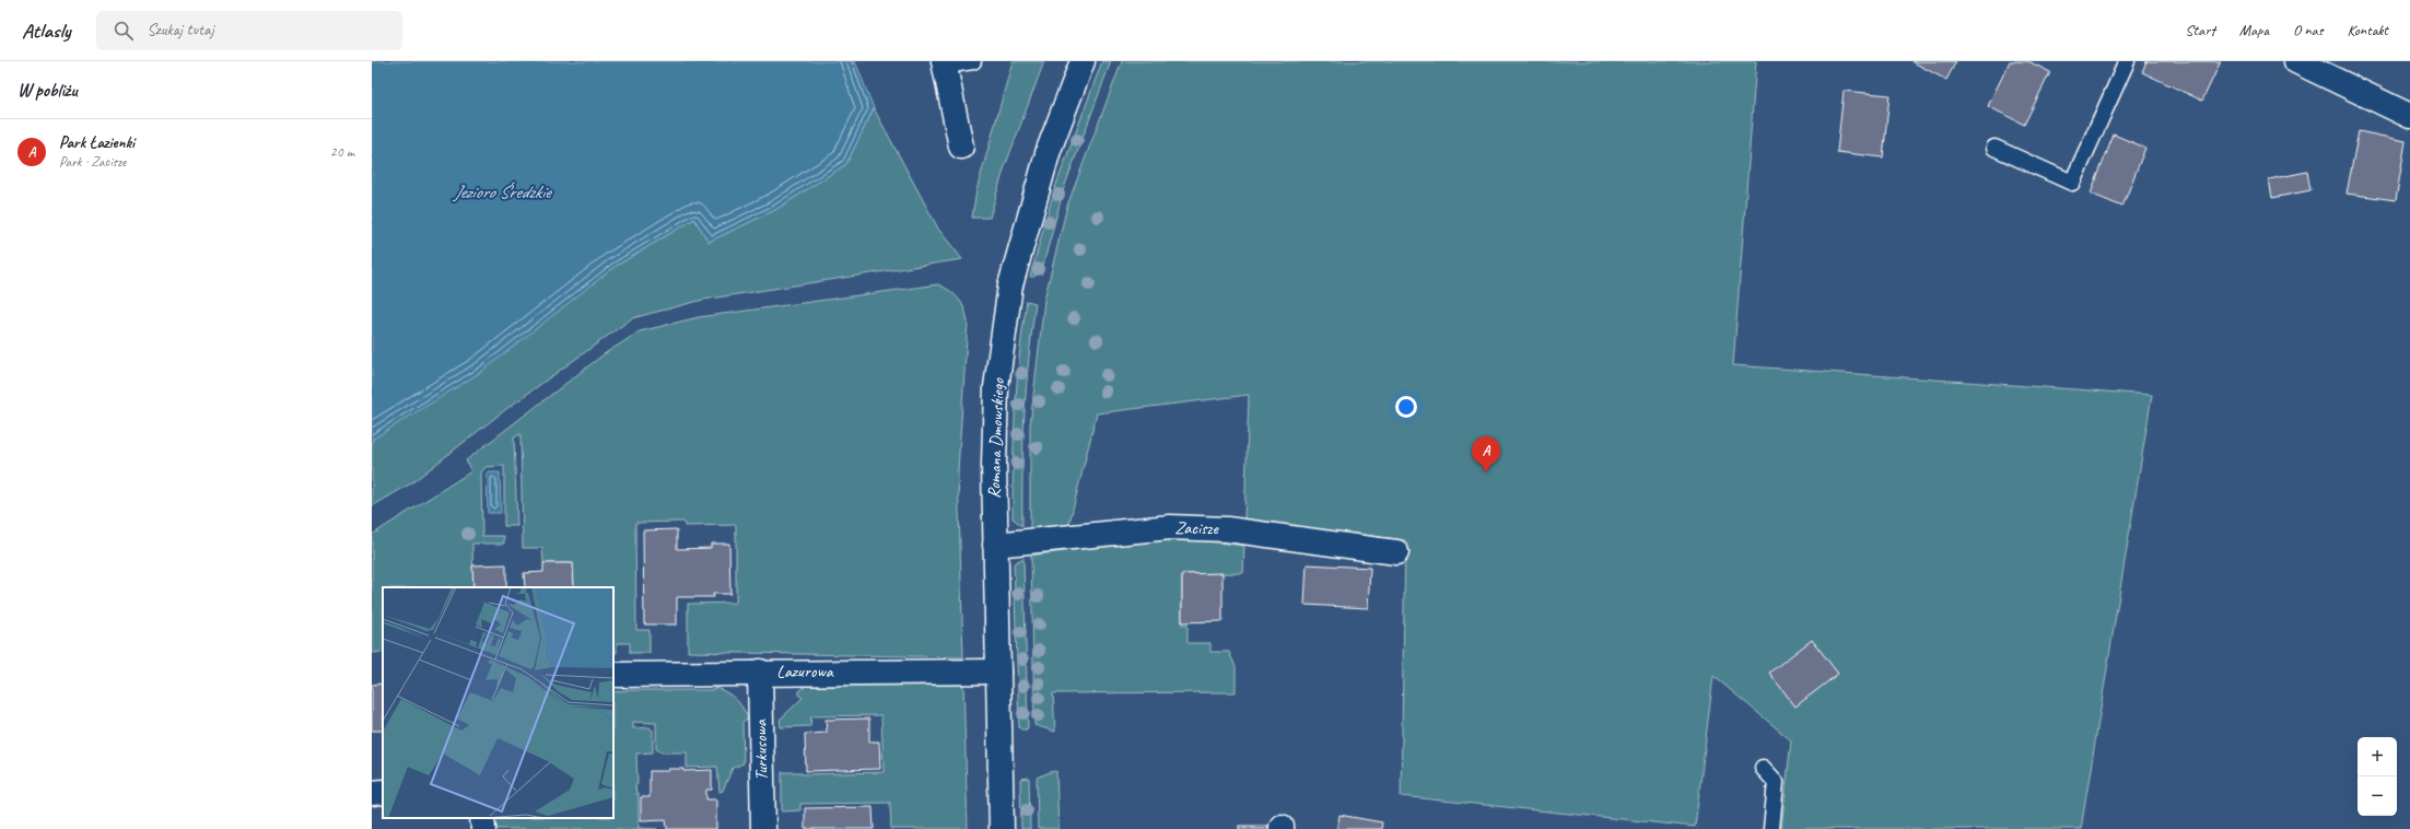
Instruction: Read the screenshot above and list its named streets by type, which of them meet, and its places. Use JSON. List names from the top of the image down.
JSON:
{
  "streets": {
    "street": [
      "Romana Dmowskiego",
      "Zacisze",
      "Lazurowa",
      "Turkusowa"
    ]
  },
  "crossings": [
    ["Romana Dmowskiego", "Zacisze"],
    ["Romana Dmowskiego", "Lazurowa"],
    ["Lazurowa", "Turkusowa"]
  ],
  "water": ["Jezioro Średzkie"],
  "page": {
    "header": "Atlasly",
    "search": "Szukaj tutaj",
    "nav": [
      "Start",
      "Mapa",
      "O nas",
      "Kontakt"
    ],
    "heading": "W pobliżu",
    "list": [
      {
        "mark": "A",
        "name": "Park Łazienki",
        "note": "Park · Zacisze",
        "value": "20 m"
      }
    ],
    "pins": "A",
    "map_buttons": ["+", "−"]
  }
}
